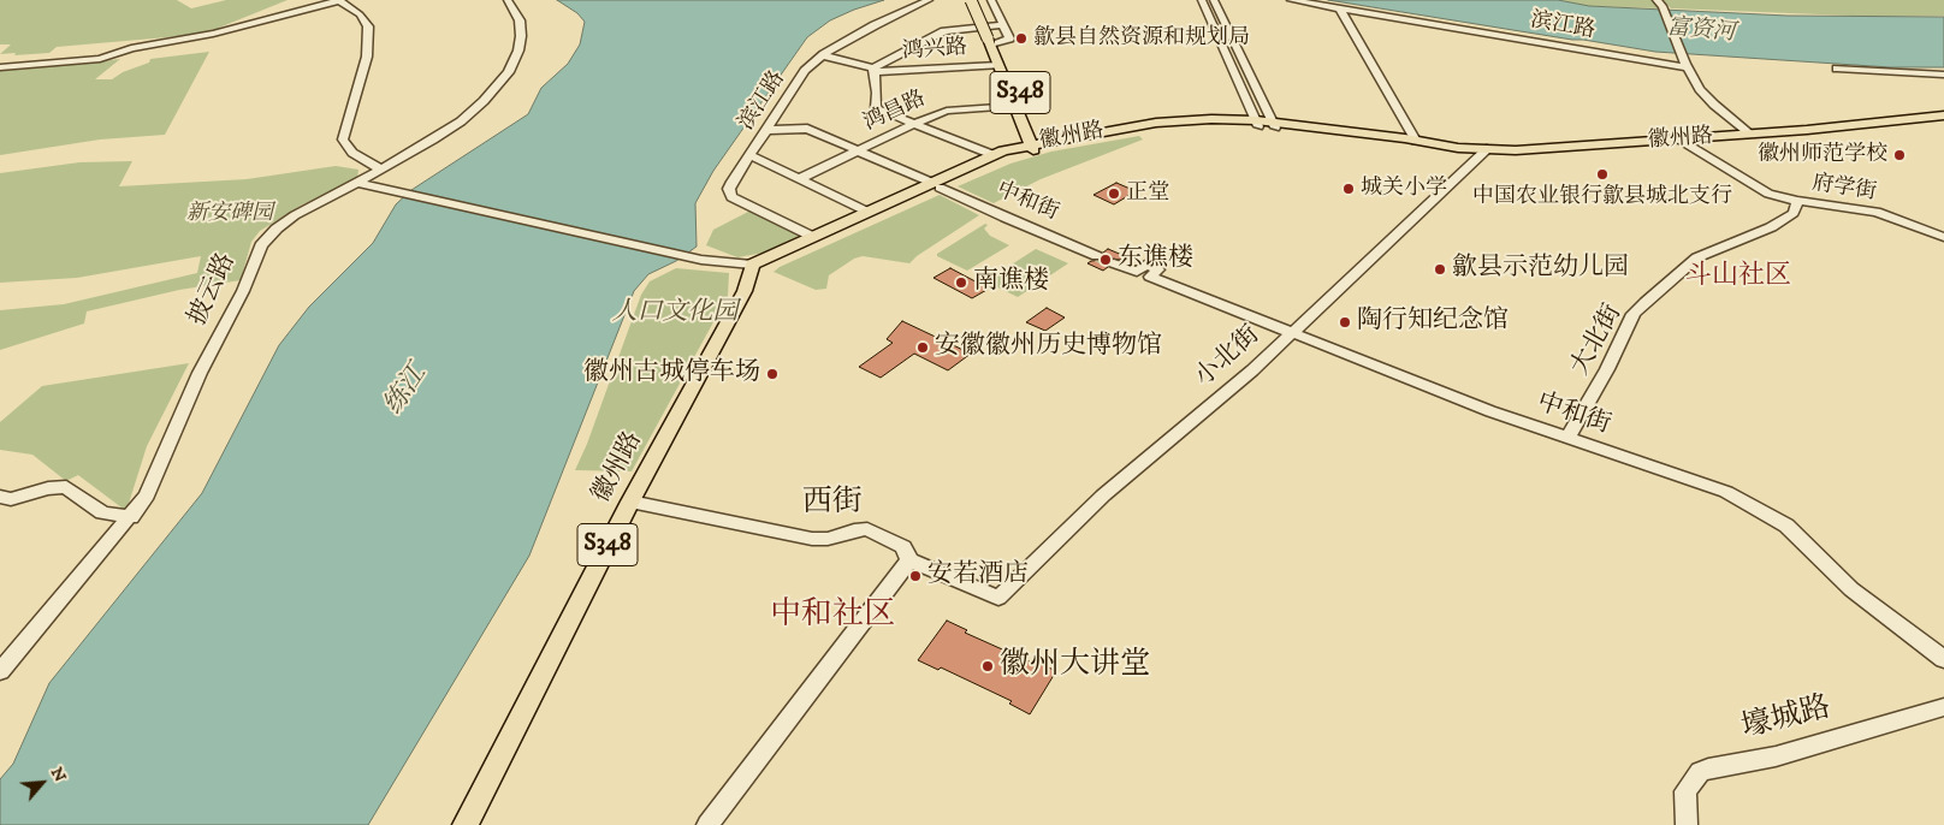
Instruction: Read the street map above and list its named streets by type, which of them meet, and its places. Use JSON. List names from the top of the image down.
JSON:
{
  "streets": {
    "main road": ["S348", "徽州路"],
    "street": [
      "滨江路",
      "鸿兴路",
      "鸿昌路",
      "府学街",
      "中和街",
      "披云路",
      "大北街",
      "小北街",
      "西街",
      "壕城路"
    ]
  },
  "crossings": [
    ["滨江路", "鸿兴路"],
    ["滨江路", "徽州路"],
    ["滨江路", "中和街"],
    ["鸿兴路", "S348"],
    ["S348", "鸿昌路"],
    ["S348", "徽州路"],
    ["鸿昌路", "中和街"],
    ["徽州路", "府学街"],
    ["徽州路", "中和街"],
    ["徽州路", "小北街"],
    ["徽州路", "西街"],
    ["府学街", "大北街"],
    ["中和街", "大北街"],
    ["中和街", "小北街"],
    ["小北街", "西街"]
  ],
  "districts": ["斗山社区", "中和社区"],
  "water": ["富资河", "练江"],
  "parks": ["新安碑园", "人口文化园"],
  "places": [
    "歙县自然资源和规划局",
    "徽州师范学校",
    "中国农业银行歙县城北支行",
    "城关小学",
    "正堂",
    "东谯楼",
    "歙县示范幼儿园",
    "南谯楼",
    "陶行知纪念馆",
    "安徽徽州历史博物馆",
    "徽州古城停车场",
    "安若酒店",
    "徽州大讲堂"
  ],
  "north": "top right"
}
